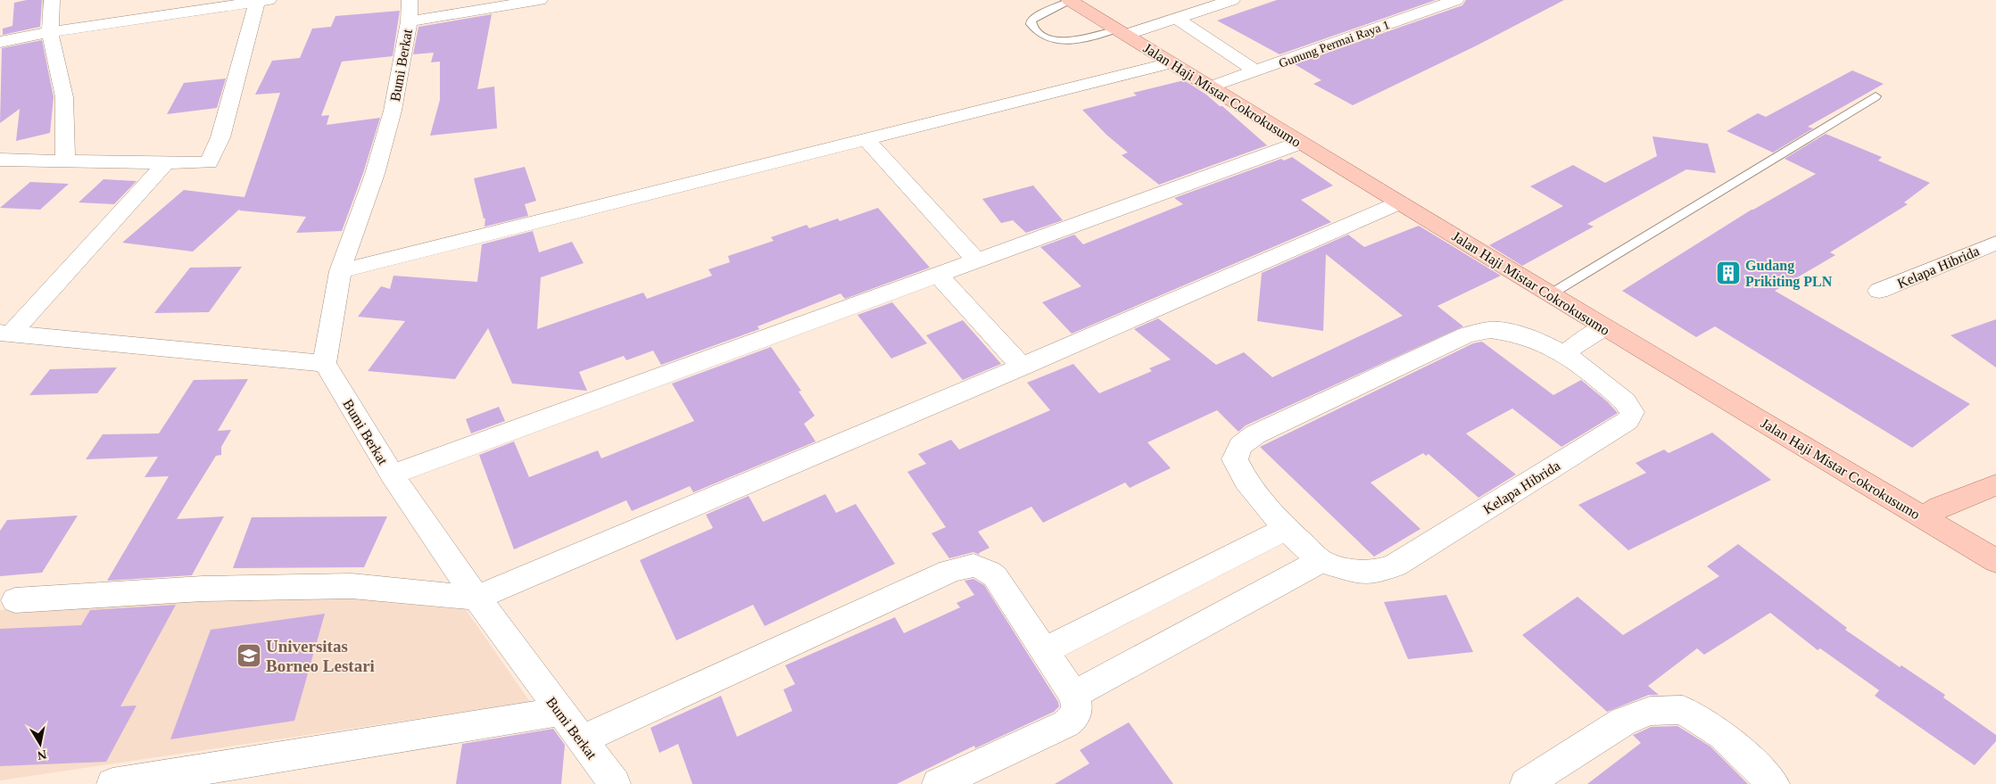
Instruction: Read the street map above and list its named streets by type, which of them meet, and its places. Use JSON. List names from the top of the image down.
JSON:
{
  "streets": {
    "main road": ["Jalan Haji Mistar Cokrokusumo"],
    "street": ["Gunung Permai Raya 1", "Bumi Berkat", "Kelapa Hibrida"]
  },
  "crossings": [
    ["Gunung Permai Raya 1", "Jalan Haji Mistar Cokrokusumo"]
  ],
  "places": {
    "building": ["Gudang Prikiting PLN"],
    "school or university": ["Universitas Borneo Lestari"]
  },
  "north": "bottom"
}
